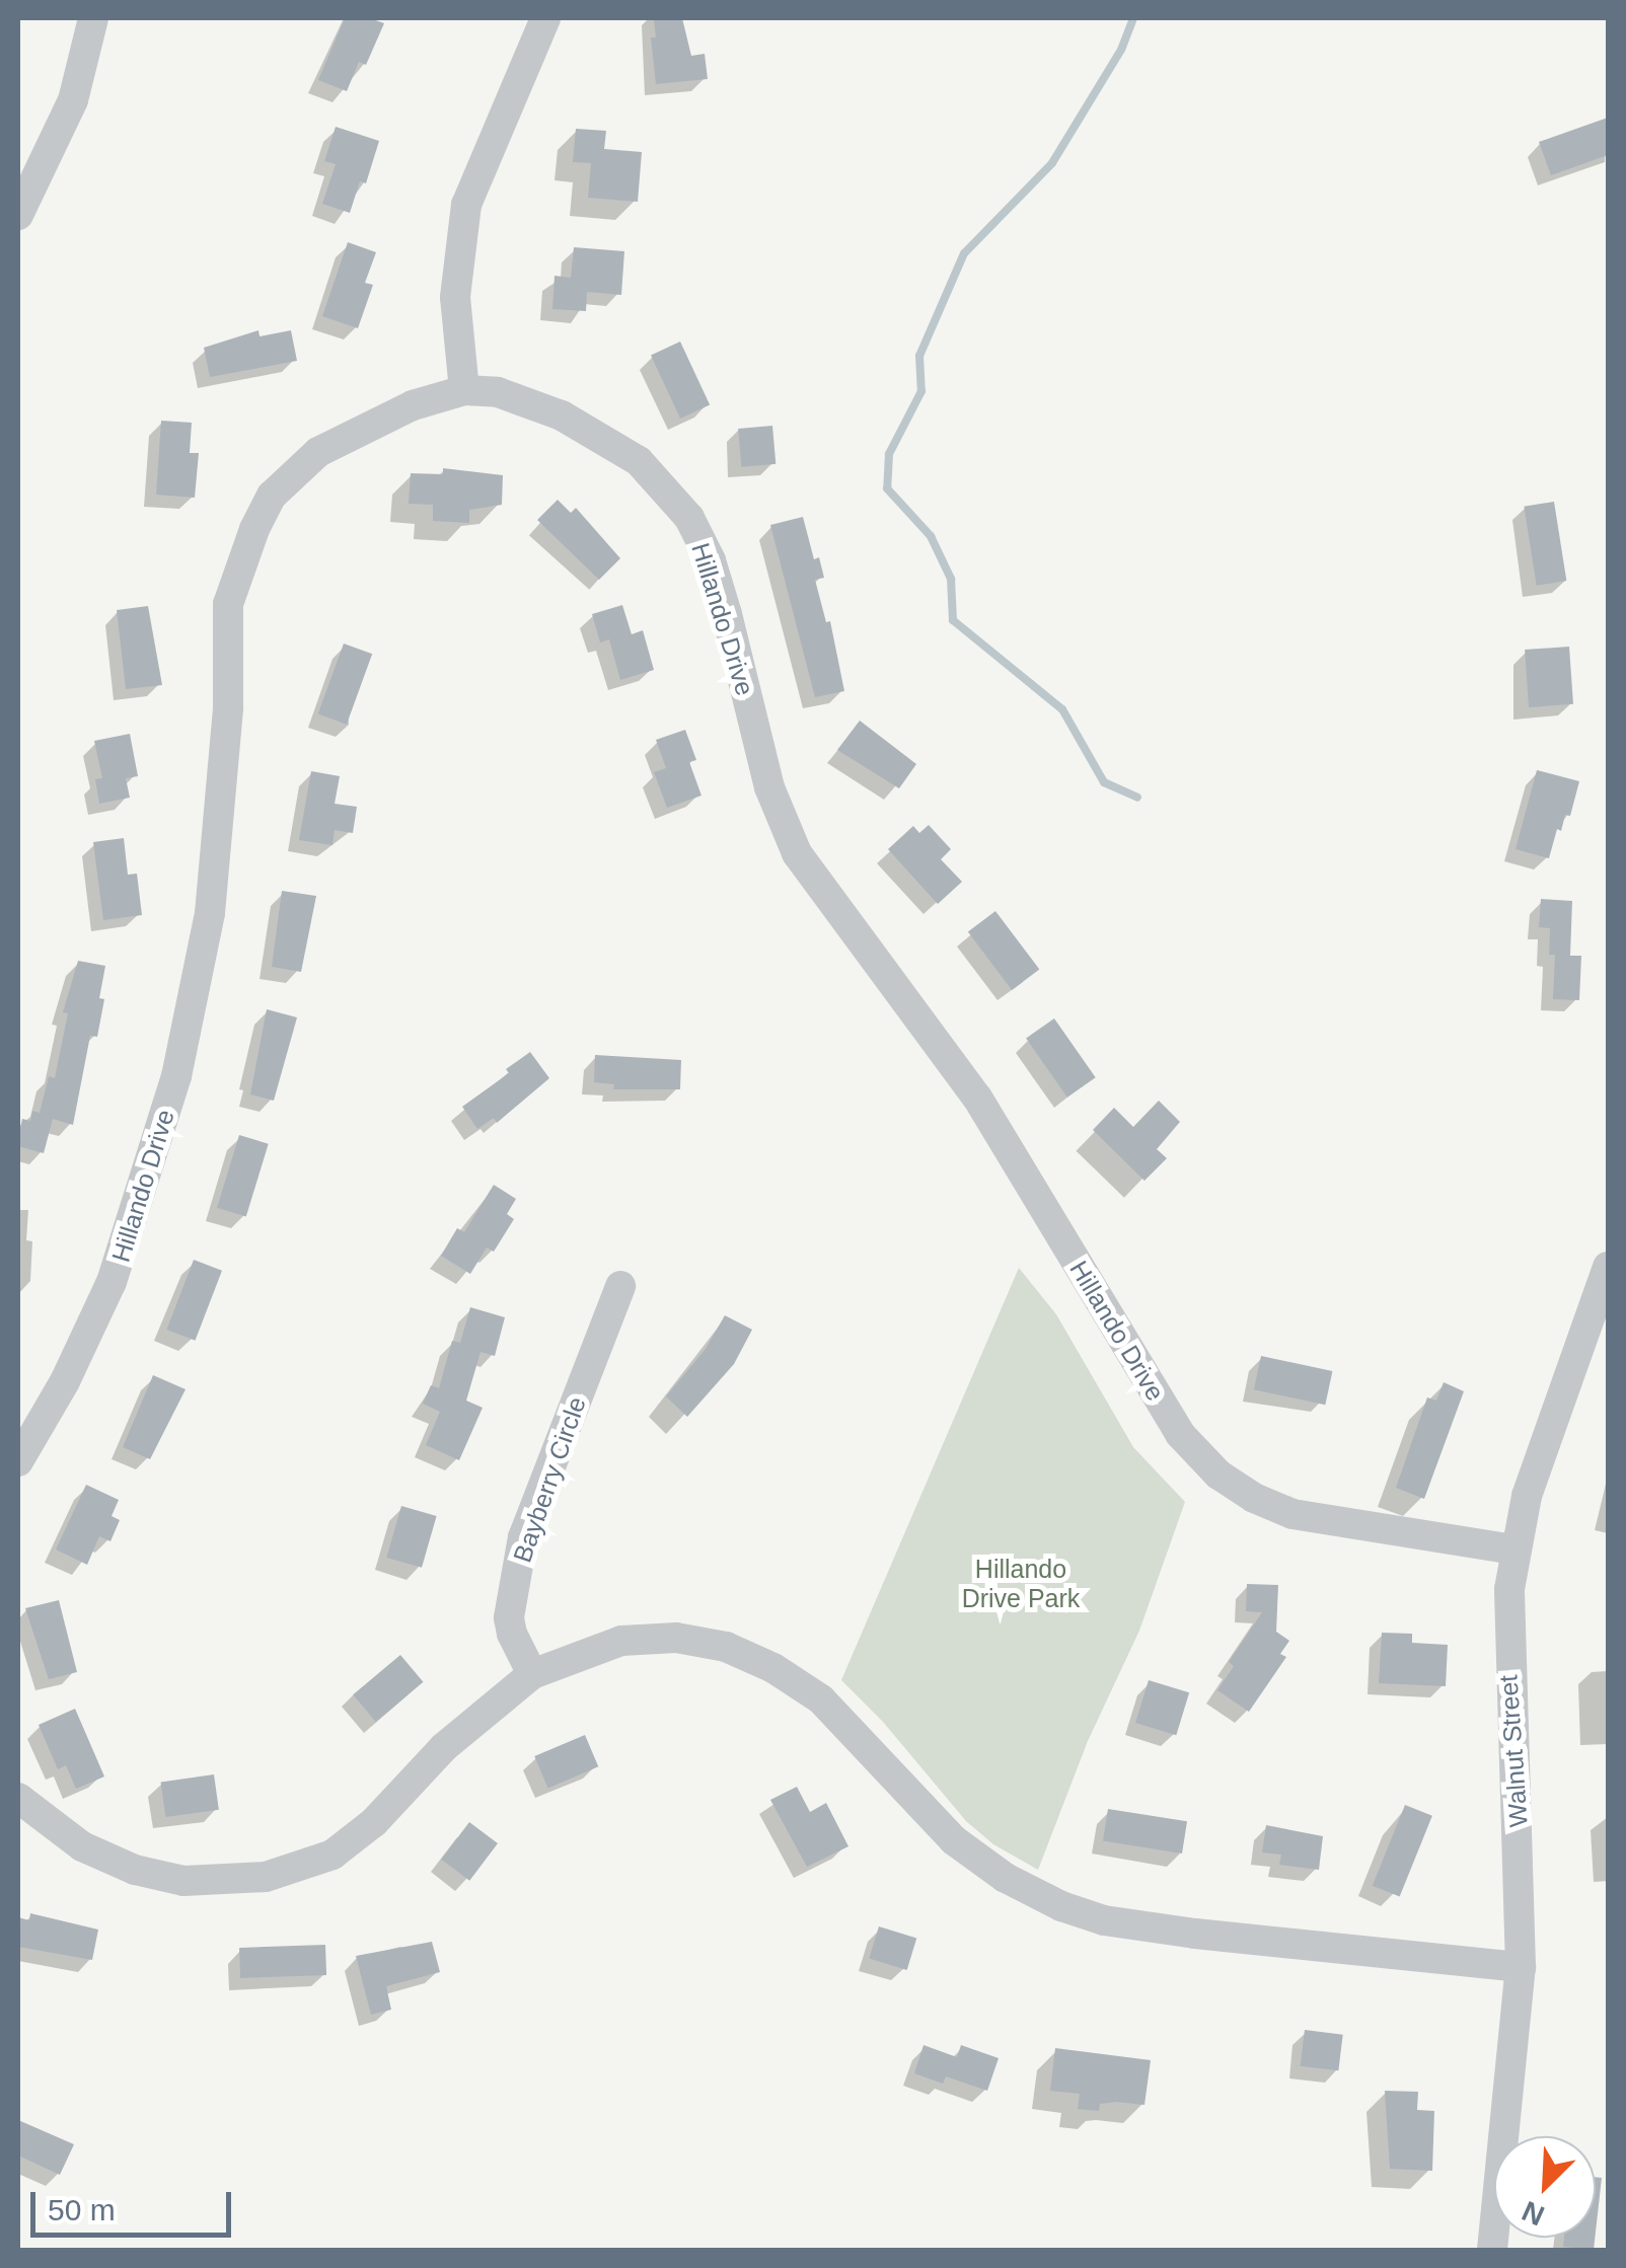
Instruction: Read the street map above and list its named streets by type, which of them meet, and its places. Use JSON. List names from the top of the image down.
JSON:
{
  "streets": {
    "street": ["Hillando Drive", "Bayberry Circle", "Walnut Street"]
  },
  "crossings": [
    ["Hillando Drive", "Walnut Street"]
  ],
  "parks": ["Hillando Drive Park"],
  "scale_bar": "50 m",
  "north": "bottom left"
}
